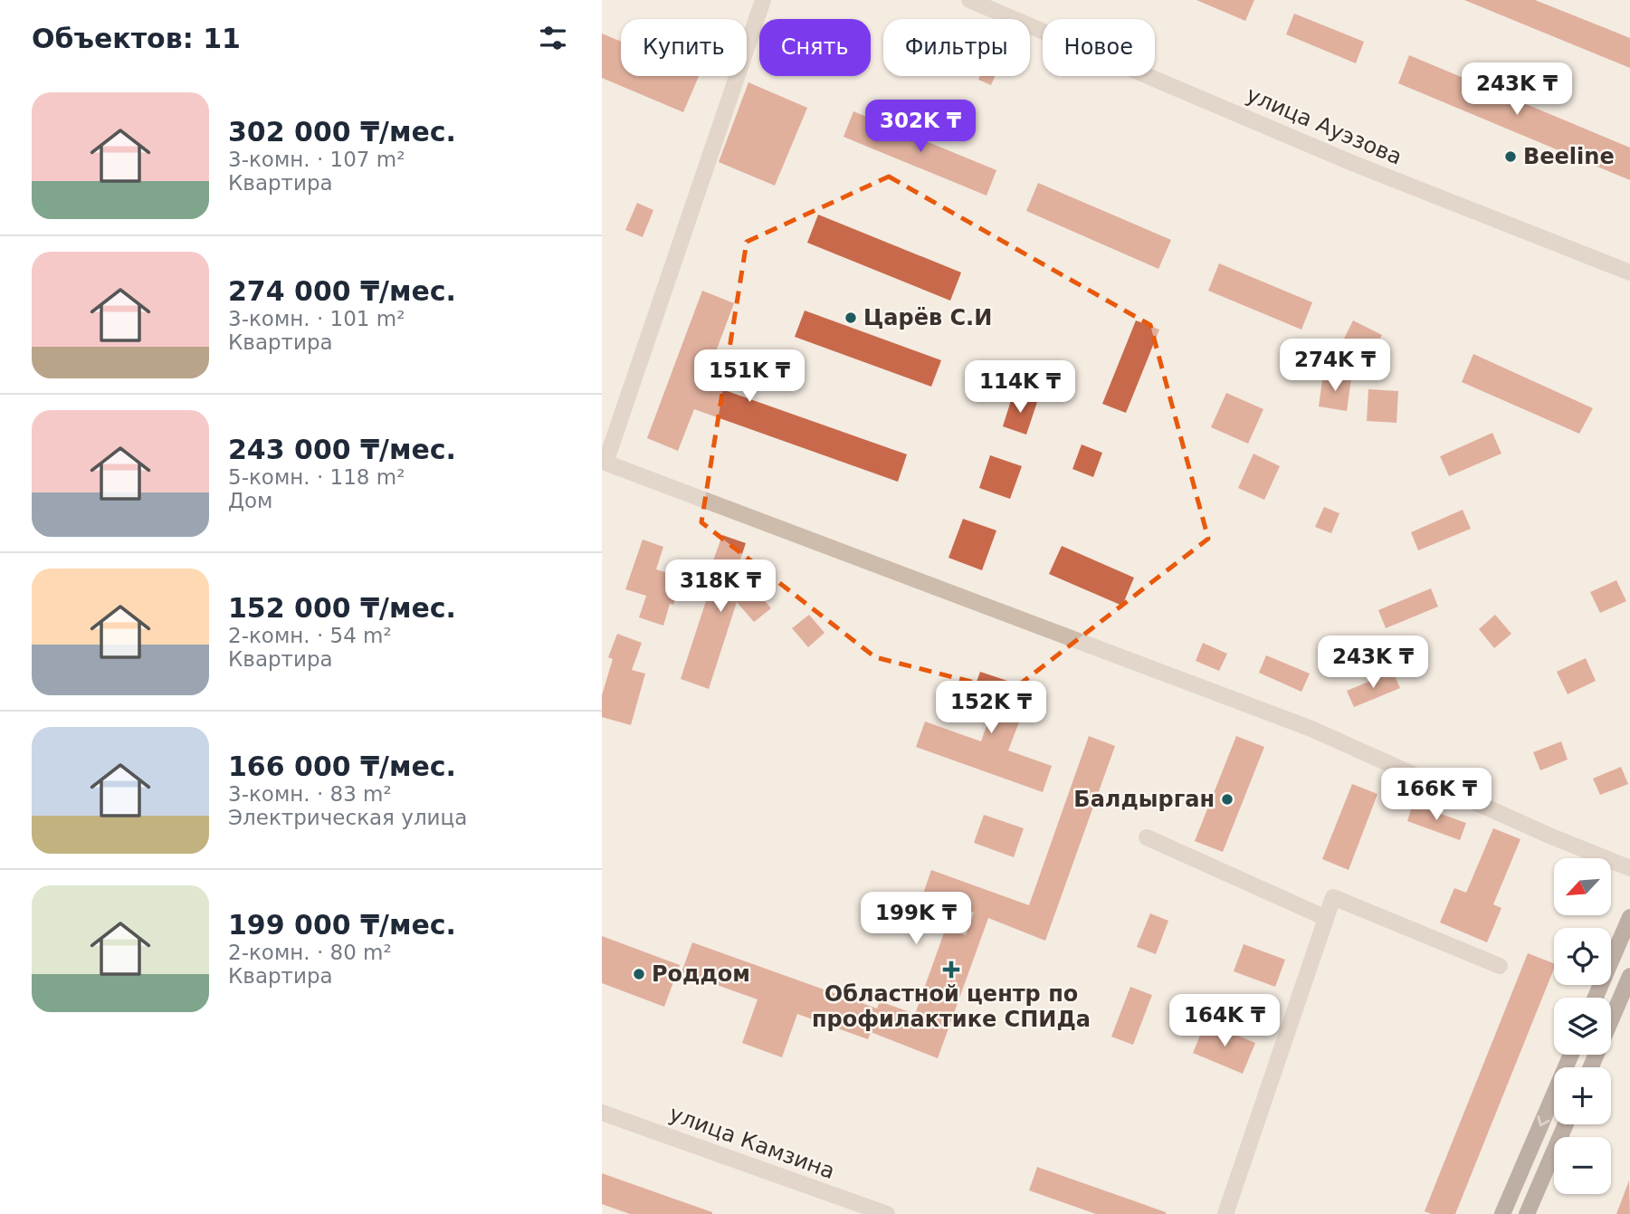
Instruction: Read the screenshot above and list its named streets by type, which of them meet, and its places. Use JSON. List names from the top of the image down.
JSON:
{
  "streets": {
    "street": ["улица Ауэзова", "улица Камзина"]
  },
  "places": {
    "other": [
      "Beeline",
      "Царёв С.И",
      "Балдырган",
      "Роддом"
    ],
    "health": ["Областной центр по профилактике СПИДа"]
  },
  "north": "bottom left",
  "page": {
    "heading": "Объектов: 11",
    "chip": [
      "Купить",
      "Снять",
      "Фильтры",
      "Новое"
    ],
    "price": [
      "243K ₸",
      "302K ₸",
      "274K ₸",
      "151K ₸",
      "114K ₸",
      "318K ₸",
      "243K ₸",
      "152K ₸",
      "166K ₸",
      "199K ₸",
      "164K ₸"
    ],
    "list": [
      {
        "name": "302 000 ₸/мес.",
        "note": "3-комн. · 107 m² · Квартира"
      },
      {
        "name": "274 000 ₸/мес.",
        "note": "3-комн. · 101 m² · Квартира"
      },
      {
        "name": "243 000 ₸/мес.",
        "note": "5-комн. · 118 m² · Дом"
      },
      {
        "name": "152 000 ₸/мес.",
        "note": "2-комн. · 54 m² · Квартира"
      },
      {
        "name": "166 000 ₸/мес.",
        "note": "3-комн. · 83 m² · Электрическая улица"
      },
      {
        "name": "199 000 ₸/мес.",
        "note": "2-комн. · 80 m² · Квартира"
      }
    ],
    "map_buttons": ["+", "−"]
  }
}
